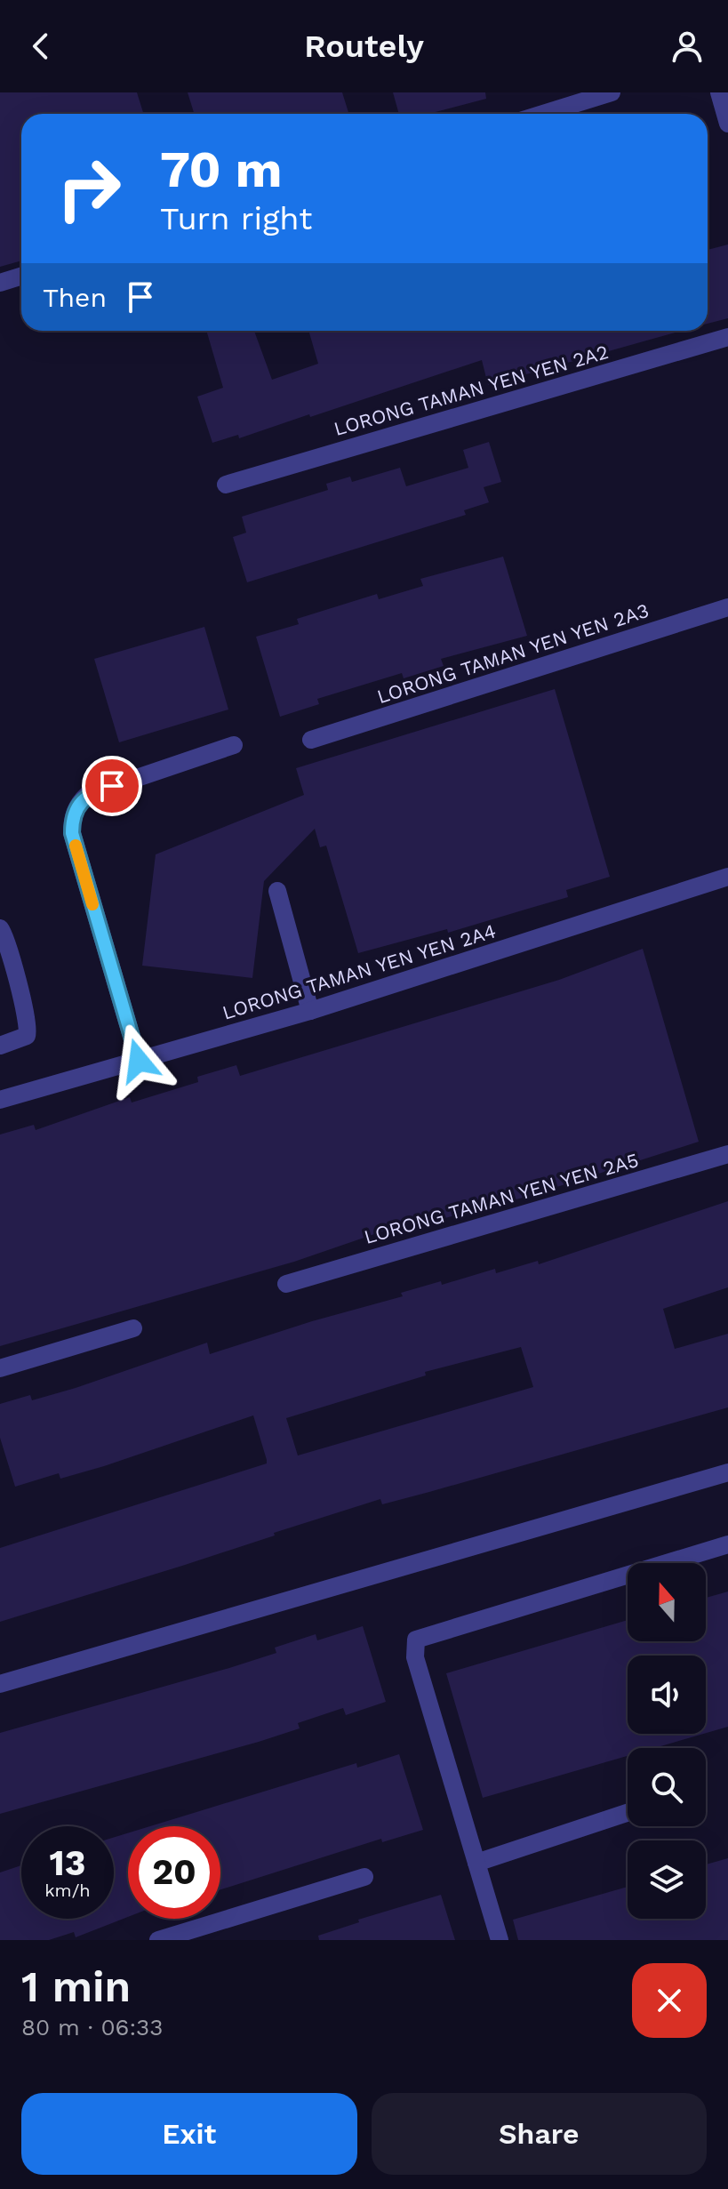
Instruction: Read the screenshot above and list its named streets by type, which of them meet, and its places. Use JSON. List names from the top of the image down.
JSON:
{
  "streets": {
    "street": [
      "LORONG TAMAN YEN YEN 2A2",
      "LORONG TAMAN YEN YEN 2A3",
      "LORONG TAMAN YEN YEN 2A4",
      "LORONG TAMAN YEN YEN 2A5"
    ]
  },
  "north": "top",
  "page": {
    "header": "Routely",
    "turn": ["70 m", "Turn right"],
    "then": "Then",
    "speed": "13 km/h",
    "limit": "20",
    "heading": ["1 min", "80 m · 06:33"],
    "buttons": ["Exit", "Share"]
  }
}
